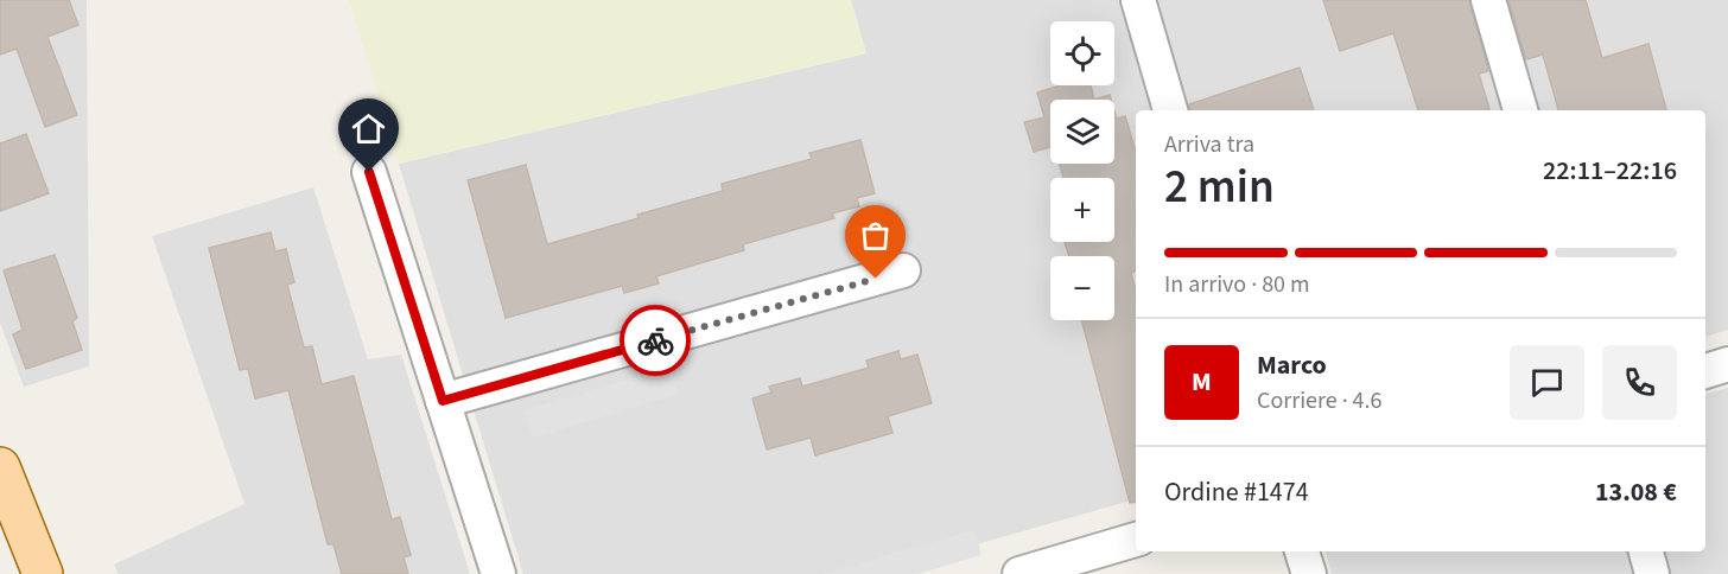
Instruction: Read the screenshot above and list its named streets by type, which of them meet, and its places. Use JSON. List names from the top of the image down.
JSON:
{
  "page": {
    "map_buttons": ["+", "−"],
    "heading": ["2 min", "Arriva tra", "22:11–22:16"],
    "panel": [
      "Marco",
      "Corriere · 4.6",
      "Ordine #1474",
      "13.08 €"
    ],
    "bar": "In arrivo · 80 m",
    "round": "M"
  }
}
